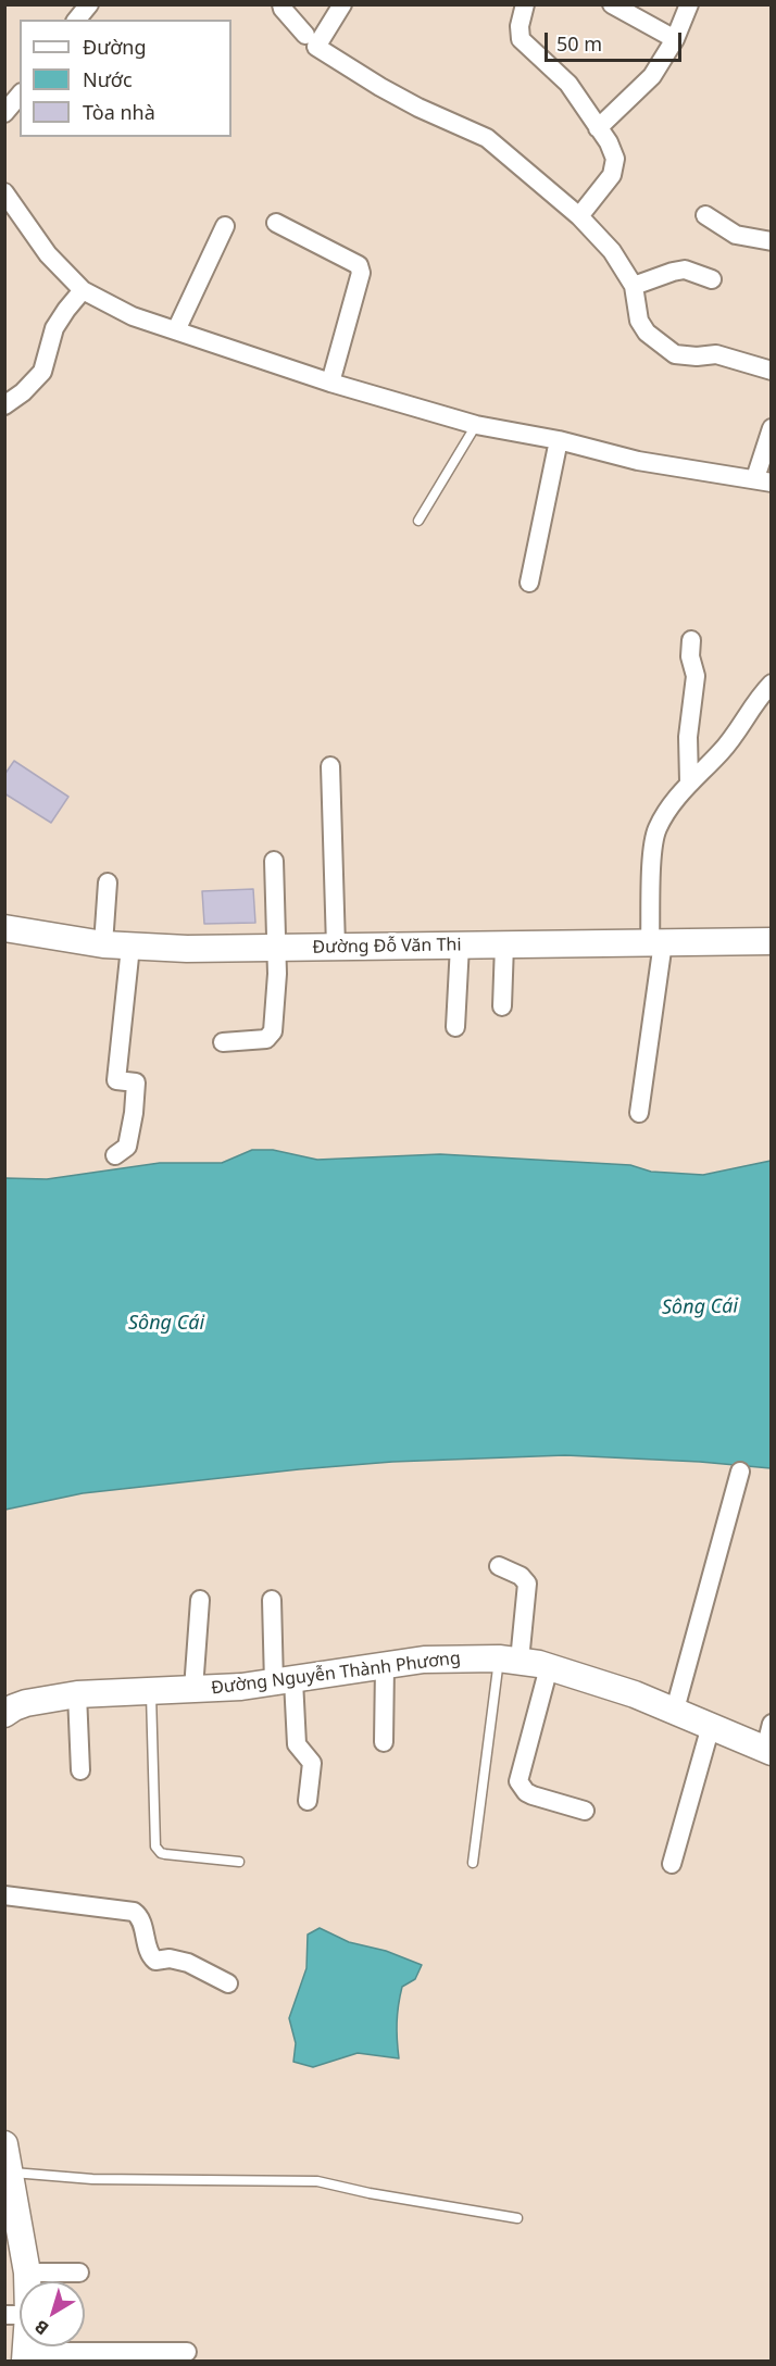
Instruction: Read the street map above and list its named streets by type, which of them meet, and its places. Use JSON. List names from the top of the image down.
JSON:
{
  "streets": {
    "main road": ["Đường Đỗ Văn Thi", "Đường Nguyễn Thành Phương"]
  },
  "water": ["Sông Cái"],
  "legend": ["Đường", "Nước", "Tòa nhà"],
  "scale_bar": "50 m",
  "north": "bottom left"
}
